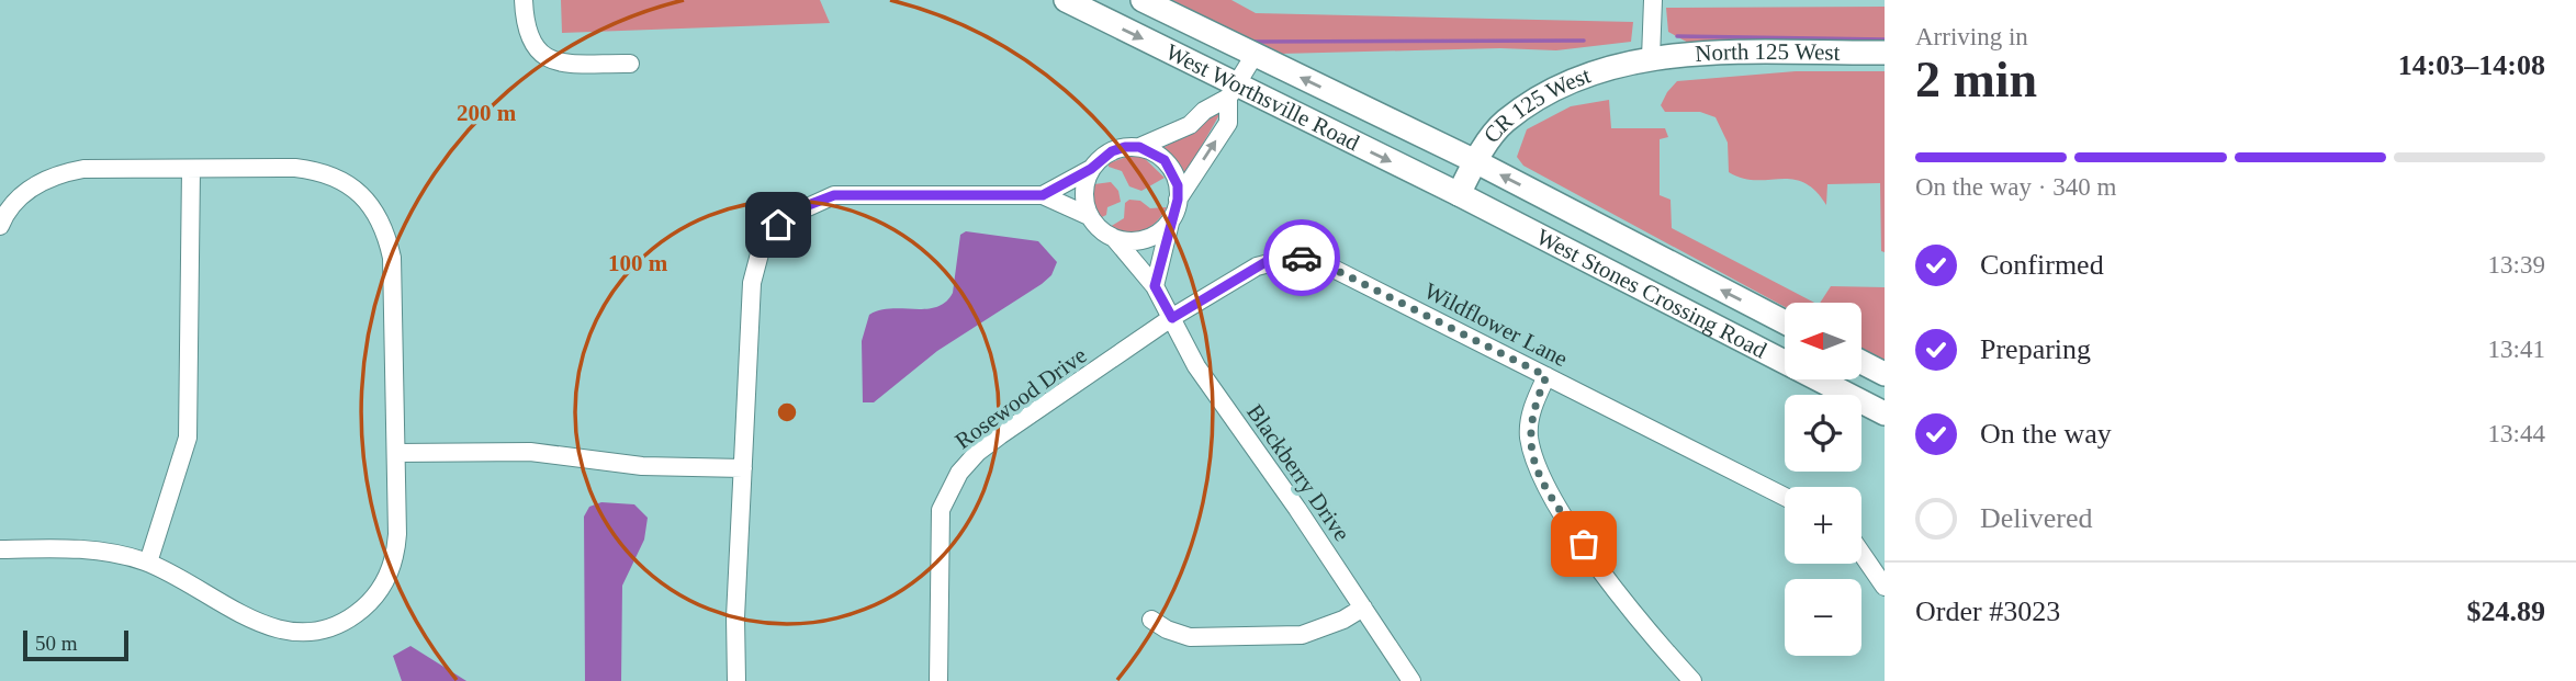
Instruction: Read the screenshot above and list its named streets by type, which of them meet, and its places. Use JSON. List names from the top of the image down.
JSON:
{
  "streets": {
    "main road": [
      "North 125 West",
      "West Worthsville Road",
      "CR 125 West",
      "West Stones Crossing Road"
    ],
    "street": ["Wildflower Lane", "Rosewood Drive", "Blackberry Drive"]
  },
  "crossings": [
    ["North 125 West", "CR 125 West"],
    ["West Worthsville Road", "CR 125 West"],
    ["West Worthsville Road", "West Stones Crossing Road"],
    ["CR 125 West", "West Stones Crossing Road"],
    ["Wildflower Lane", "Rosewood Drive"],
    ["Wildflower Lane", "Blackberry Drive"],
    ["Rosewood Drive", "Blackberry Drive"]
  ],
  "scale_bar": "50 m",
  "north": "left",
  "page": {
    "heading": ["2 min", "Arriving in", "14:03–14:08"],
    "panel": ["Order #3023", "$24.89"],
    "bar": "On the way · 340 m",
    "list": [
      ["Confirmed", "13:39"],
      ["Preparing", "13:41"],
      ["On the way", "13:44"],
      "Delivered"
    ],
    "map_buttons": ["+", "−"],
    "scale": "50 m"
  },
  "rings": ["200 m", "100 m"]
}
